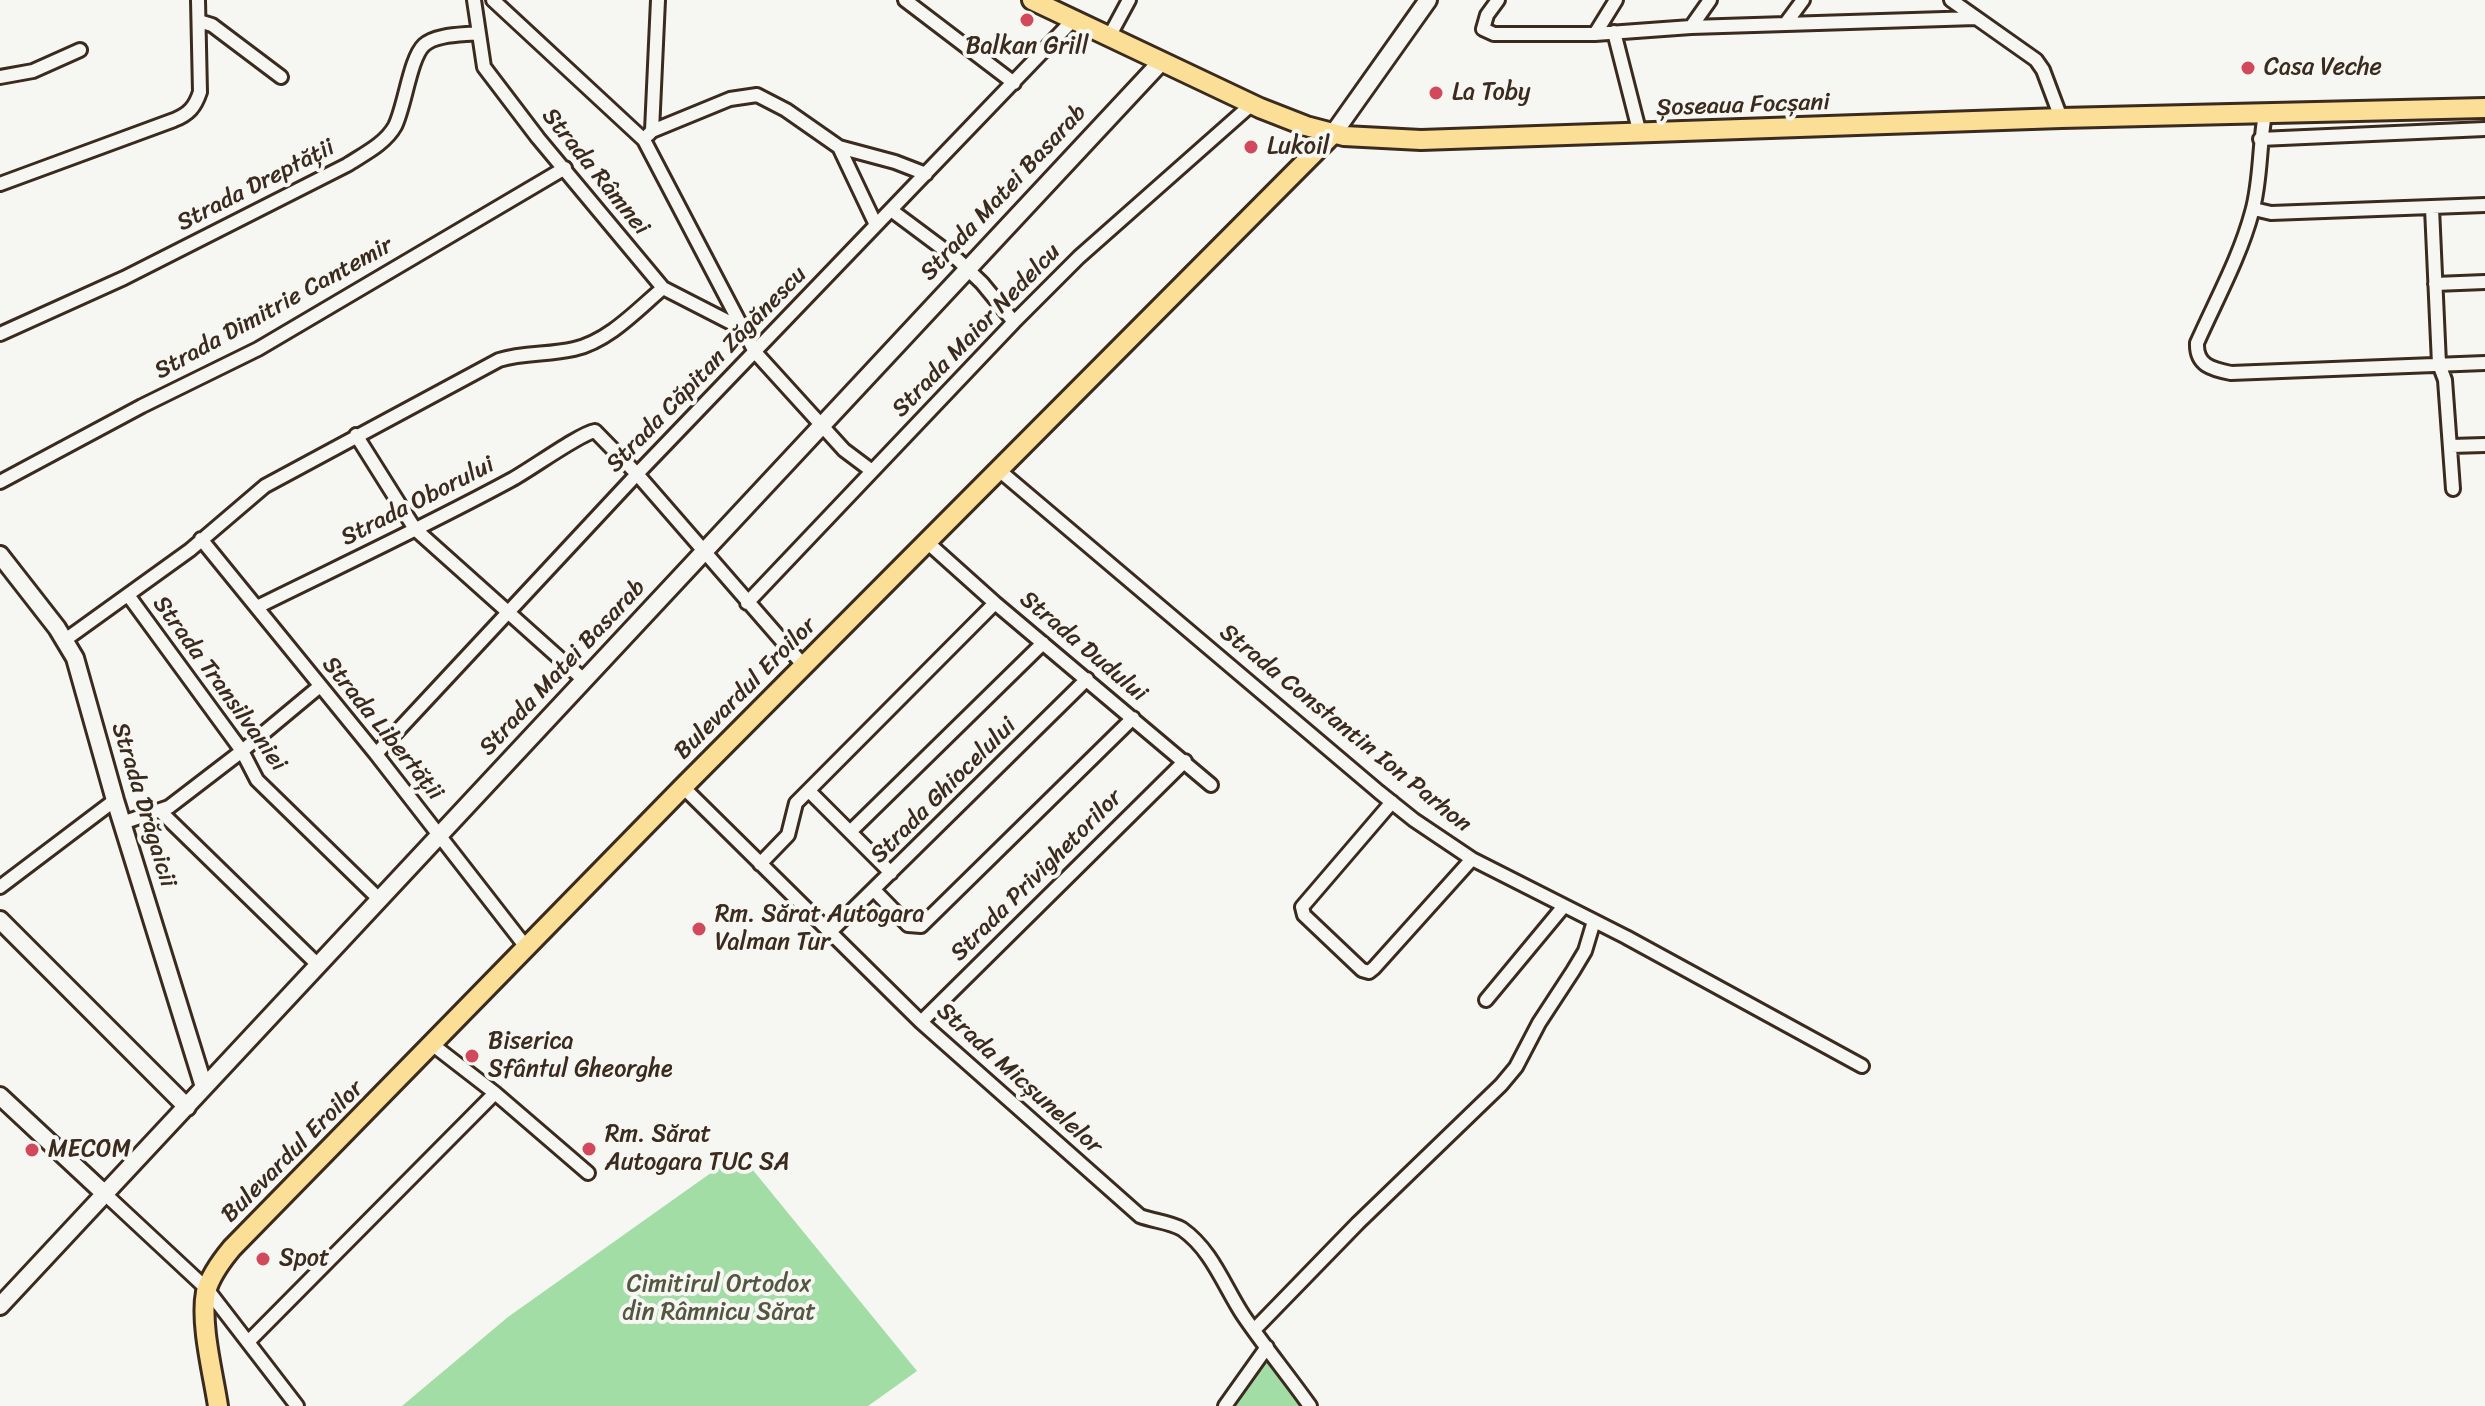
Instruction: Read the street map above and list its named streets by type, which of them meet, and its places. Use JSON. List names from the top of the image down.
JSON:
{
  "streets": {
    "main road": ["Șoseaua Focșani", "Bulevardul Eroilor"],
    "street": [
      "Strada Râmnei",
      "Strada Dreptății",
      "Strada Matei Basarab",
      "Strada Dimitrie Cantemir",
      "Strada Maior Nedelcu",
      "Strada Căpitan Zăgănescu",
      "Strada Oborului",
      "Strada Dudului",
      "Strada Transilvaniei",
      "Strada Libertății",
      "Strada Constantin Ion Parhon",
      "Strada Ghiocelului",
      "Strada Drăgaicii",
      "Strada Privighetorilor",
      "Strada Micșunelelor"
    ]
  },
  "crossings": [
    ["Șoseaua Focșani", "Strada Matei Basarab"],
    ["Șoseaua Focșani", "Strada Maior Nedelcu"],
    ["Șoseaua Focșani", "Strada Căpitan Zăgănescu"],
    ["Șoseaua Focșani", "Bulevardul Eroilor"],
    ["Strada Râmnei", "Strada Dreptății"],
    ["Strada Râmnei", "Strada Dimitrie Cantemir"],
    ["Strada Matei Basarab", "Strada Transilvaniei"],
    ["Strada Matei Basarab", "Strada Libertății"],
    ["Strada Matei Basarab", "Strada Drăgaicii"],
    ["Strada Căpitan Zăgănescu", "Strada Oborului"],
    ["Strada Căpitan Zăgănescu", "Strada Libertății"],
    ["Strada Oborului", "Strada Libertății"],
    ["Strada Dudului", "Bulevardul Eroilor"],
    ["Strada Dudului", "Strada Ghiocelului"],
    ["Strada Dudului", "Strada Privighetorilor"],
    ["Bulevardul Eroilor", "Strada Libertății"],
    ["Bulevardul Eroilor", "Strada Constantin Ion Parhon"],
    ["Bulevardul Eroilor", "Strada Micșunelelor"],
    ["Strada Ghiocelului", "Strada Micșunelelor"],
    ["Strada Privighetorilor", "Strada Micșunelelor"]
  ],
  "parks": ["Cimitirul Ortodox din Râmnicu Sărat"],
  "places": [
    "Balkan Grill",
    "Casa Veche",
    "La Toby",
    "Lukoil",
    "Rm. Sărat Autogara Valman Tur",
    "Biserica Sfântul Gheorghe",
    "Rm. Sărat Autogara TUC SA",
    "MECOM",
    "Spot"
  ]
}
